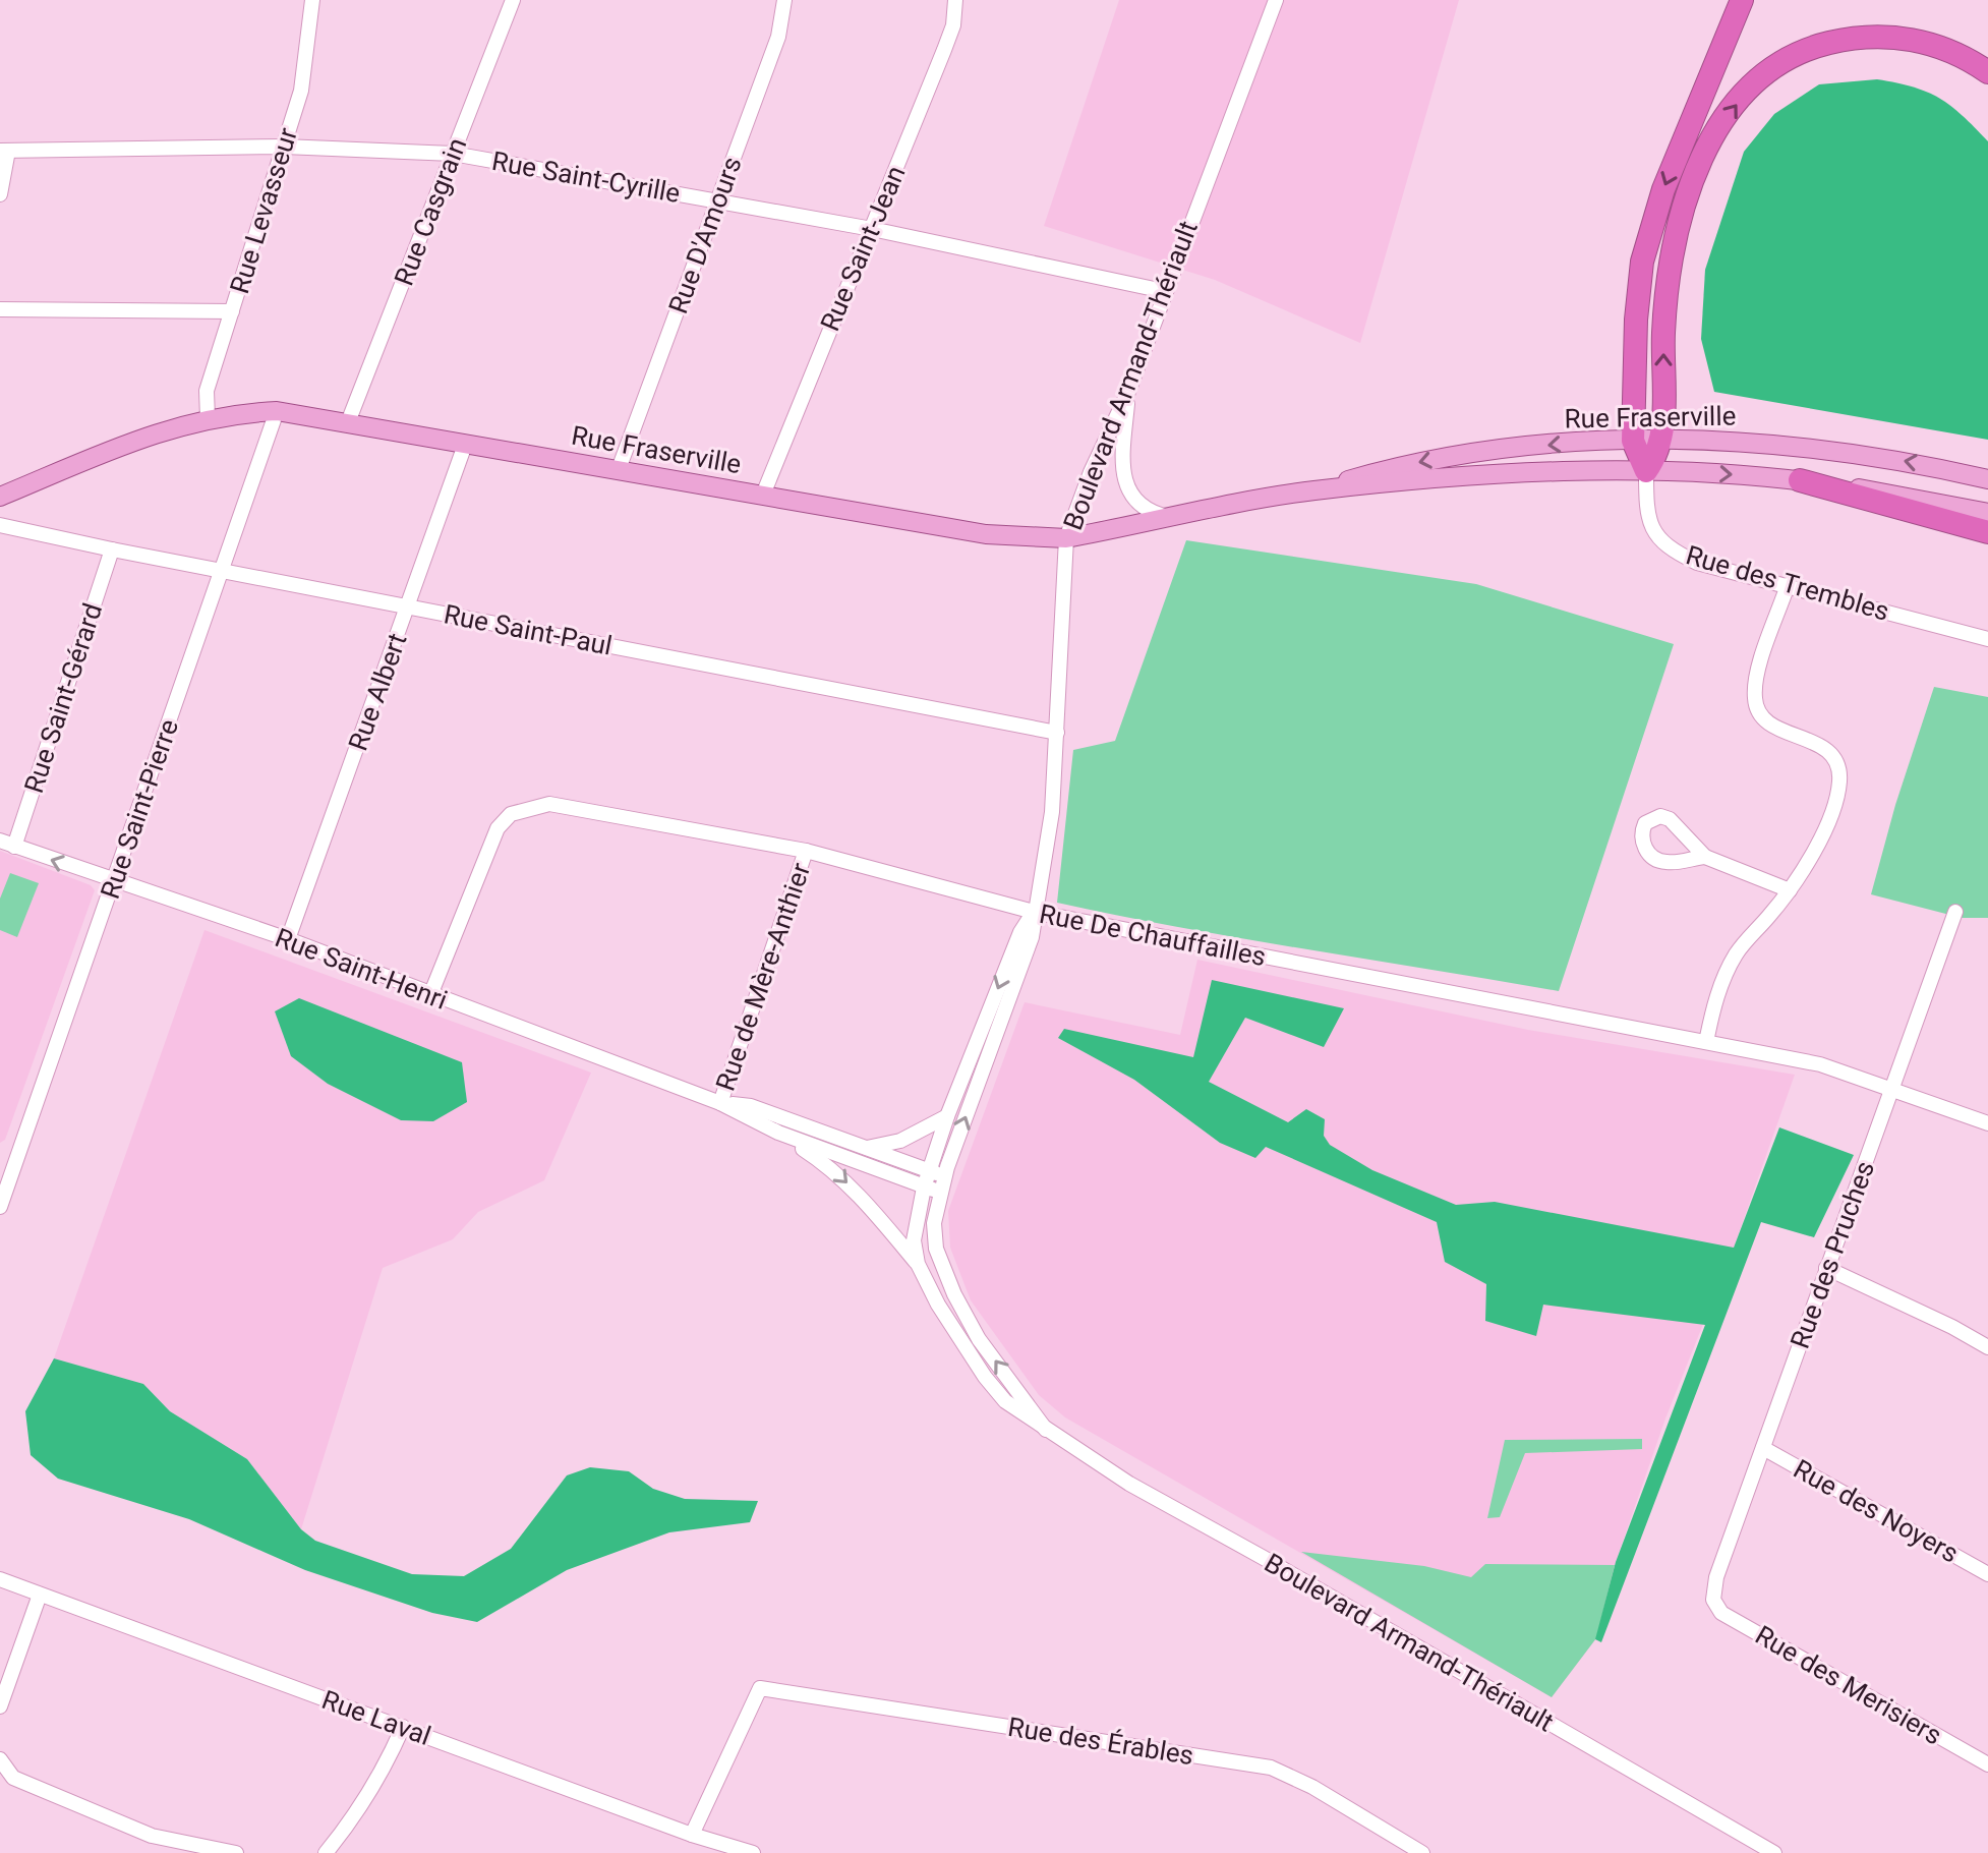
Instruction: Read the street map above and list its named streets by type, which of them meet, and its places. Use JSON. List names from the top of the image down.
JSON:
{
  "streets": {
    "main road": ["Rue Fraserville"],
    "street": [
      "Rue Saint-Cyrille",
      "Rue Levasseur",
      "Rue Casgrain",
      "Rue D'Amours",
      "Rue Saint-Jean",
      "Boulevard Armand-Thériault",
      "Rue des Trembles",
      "Rue Saint-Paul",
      "Rue Albert",
      "Rue Saint-Gérard",
      "Rue Saint-Pierre",
      "Rue De Chauffailles",
      "Rue Saint-Henri",
      "Rue de Mère-Anthier",
      "Rue des Pruches",
      "Rue des Noyers",
      "Rue des Merisiers",
      "Rue Laval",
      "Rue des Érables"
    ]
  },
  "crossings": [
    ["Rue Saint-Cyrille", "Rue Levasseur"],
    ["Rue Saint-Cyrille", "Rue Casgrain"],
    ["Rue Saint-Cyrille", "Rue D'Amours"],
    ["Rue Saint-Cyrille", "Rue Saint-Jean"],
    ["Rue Saint-Cyrille", "Boulevard Armand-Thériault"],
    ["Rue Levasseur", "Rue Fraserville"],
    ["Rue Casgrain", "Rue Fraserville"],
    ["Rue D'Amours", "Rue Fraserville"],
    ["Rue Saint-Jean", "Rue Fraserville"],
    ["Boulevard Armand-Thériault", "Rue Fraserville"],
    ["Boulevard Armand-Thériault", "Rue Saint-Paul"],
    ["Boulevard Armand-Thériault", "Rue De Chauffailles"],
    ["Boulevard Armand-Thériault", "Rue Saint-Henri"],
    ["Rue Fraserville", "Rue des Trembles"],
    ["Rue Fraserville", "Rue Albert"],
    ["Rue Fraserville", "Rue Saint-Pierre"],
    ["Rue Saint-Paul", "Rue Albert"],
    ["Rue Saint-Paul", "Rue Saint-Gérard"],
    ["Rue Saint-Paul", "Rue Saint-Pierre"],
    ["Rue Albert", "Rue Saint-Henri"],
    ["Rue Saint-Gérard", "Rue Saint-Henri"],
    ["Rue Saint-Pierre", "Rue Saint-Henri"],
    ["Rue De Chauffailles", "Rue Saint-Henri"],
    ["Rue De Chauffailles", "Rue de Mère-Anthier"],
    ["Rue De Chauffailles", "Rue des Pruches"],
    ["Rue Saint-Henri", "Rue de Mère-Anthier"],
    ["Rue des Pruches", "Rue des Noyers"],
    ["Rue des Pruches", "Rue des Merisiers"],
    ["Rue Laval", "Rue des Érables"]
  ]
}
